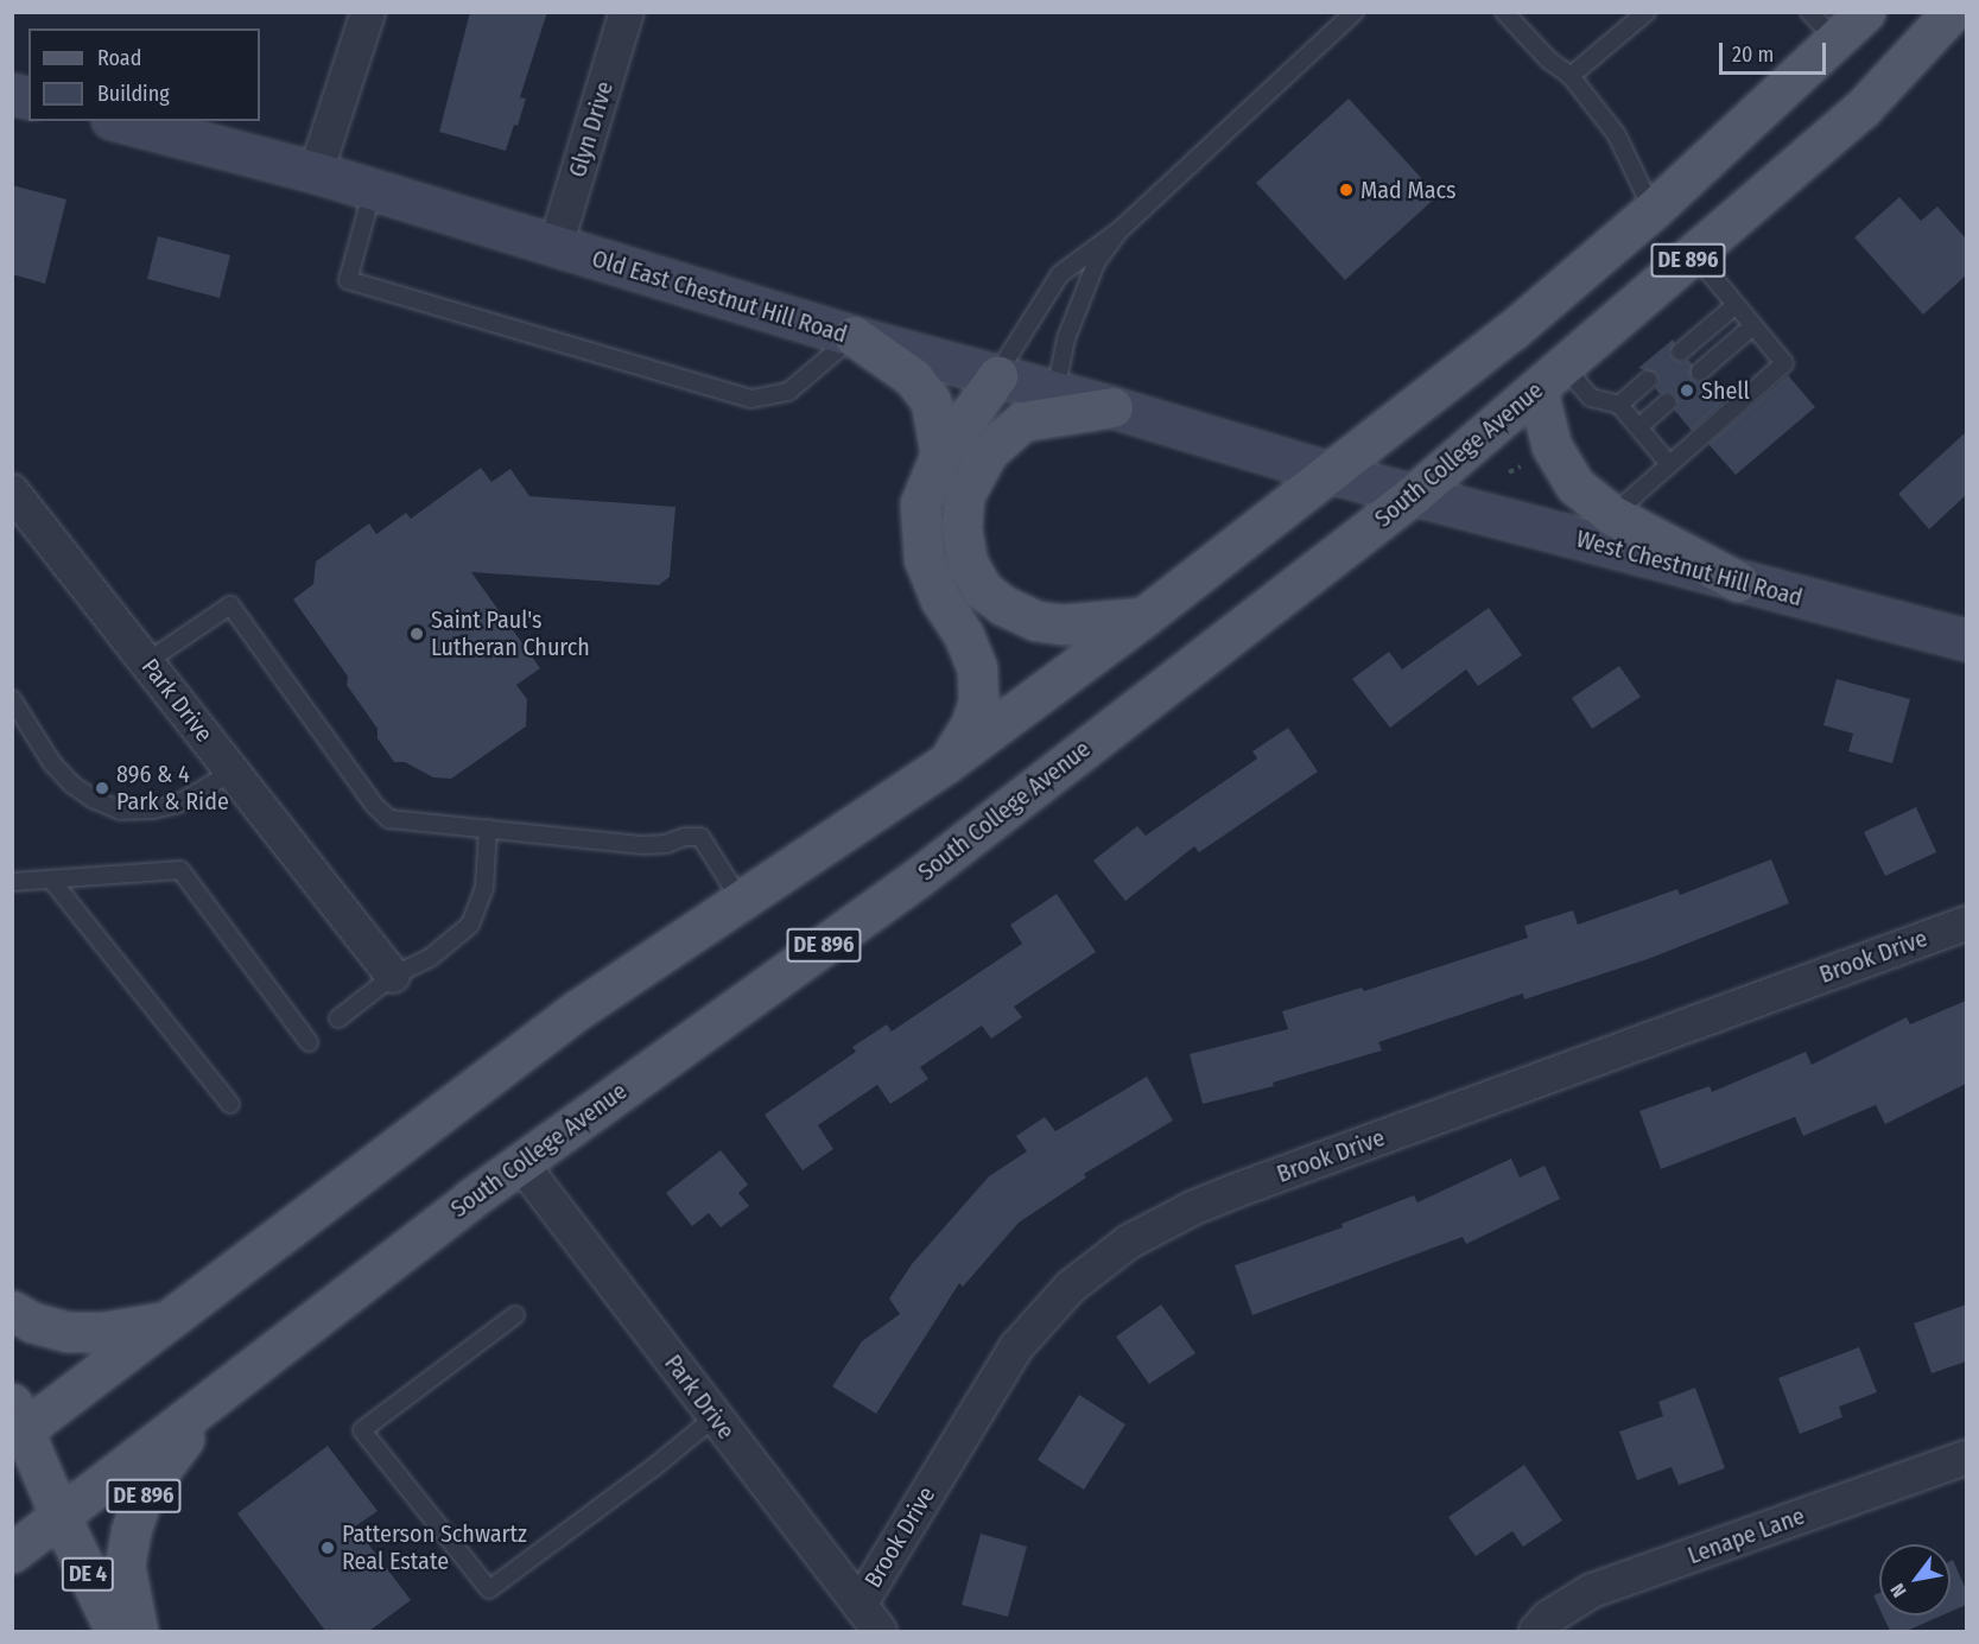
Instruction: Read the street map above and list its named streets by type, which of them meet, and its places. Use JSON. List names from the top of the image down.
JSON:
{
  "streets": {
    "main road": ["DE 896", "South College Avenue", "DE 4"],
    "street": [
      "Glyn Drive",
      "Old East Chestnut Hill Road",
      "West Chestnut Hill Road",
      "Park Drive",
      "Brook Drive",
      "Lenape Lane"
    ]
  },
  "crossings": [
    ["Glyn Drive", "Old East Chestnut Hill Road"],
    ["DE 896", "Old East Chestnut Hill Road"],
    ["DE 896", "South College Avenue"],
    ["DE 896", "West Chestnut Hill Road"],
    ["DE 896", "DE 4"],
    ["Old East Chestnut Hill Road", "West Chestnut Hill Road"],
    ["South College Avenue", "West Chestnut Hill Road"],
    ["South College Avenue", "Park Drive"],
    ["South College Avenue", "DE 4"],
    ["Park Drive", "Brook Drive"]
  ],
  "places": [
    "Mad Macs",
    "Shell",
    "Saint Paul's Lutheran Church",
    "896 & 4 Park & Ride",
    "Patterson Schwartz Real Estate"
  ],
  "legend": ["Road", "Building"],
  "scale_bar": "20 m",
  "north": "bottom left"
}
